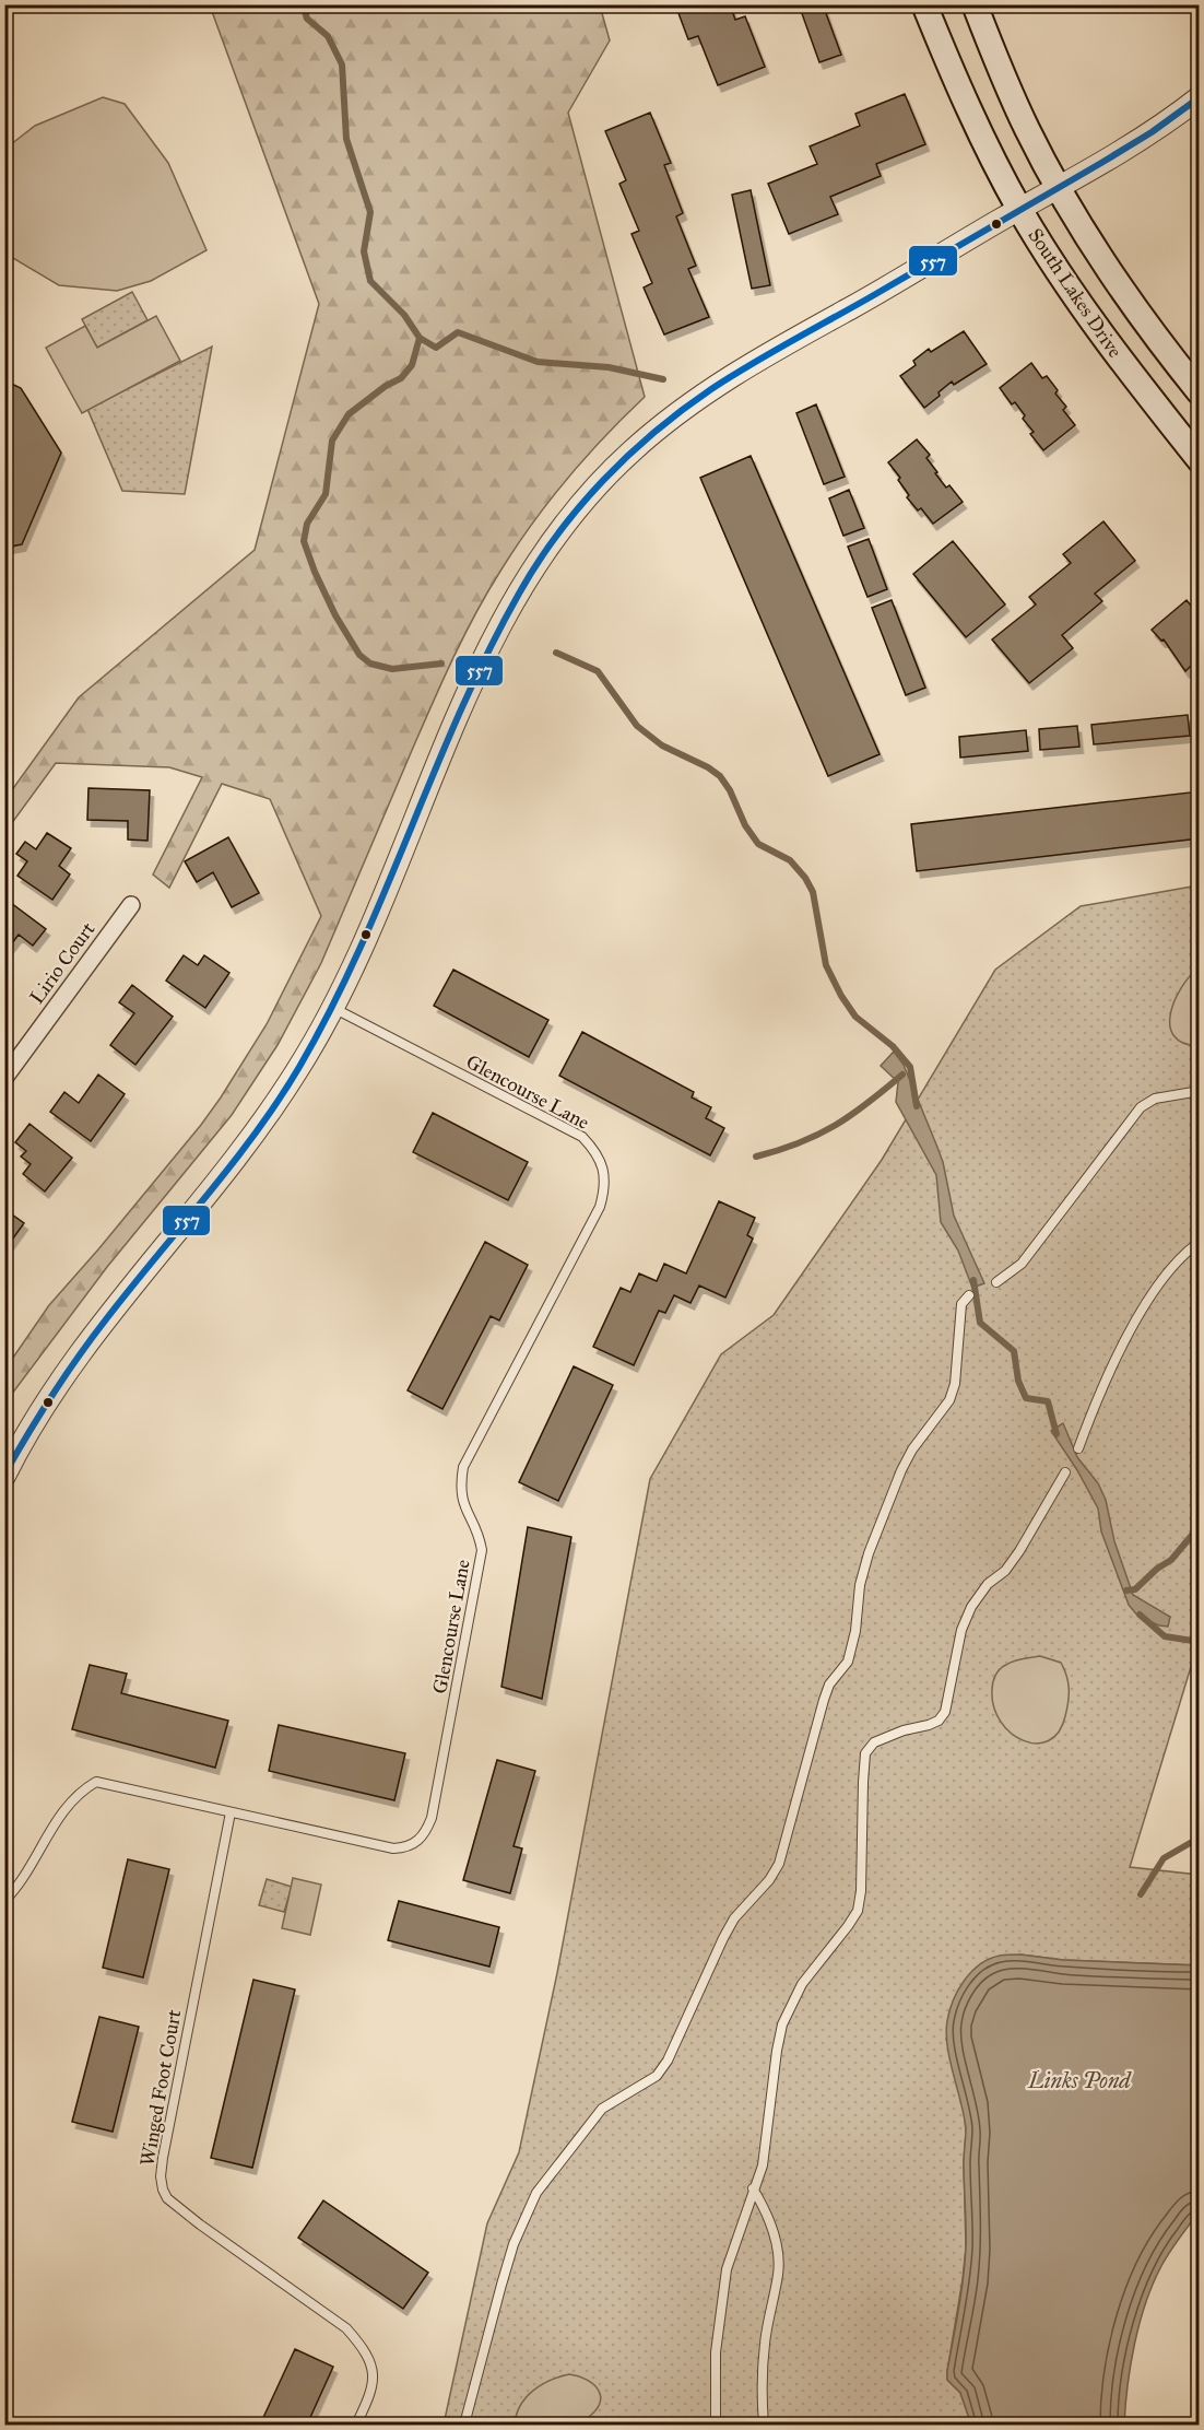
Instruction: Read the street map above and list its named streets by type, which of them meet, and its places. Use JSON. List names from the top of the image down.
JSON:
{
  "streets": {
    "main road": ["South Lakes Drive"],
    "street": ["Lirio Court"],
    "lane": ["Glencourse Lane", "Winged Foot Court"]
  },
  "crossings": [
    ["Glencourse Lane", "Winged Foot Court"]
  ],
  "water": ["Links Pond"],
  "lines": ["transit line 557"]
}
